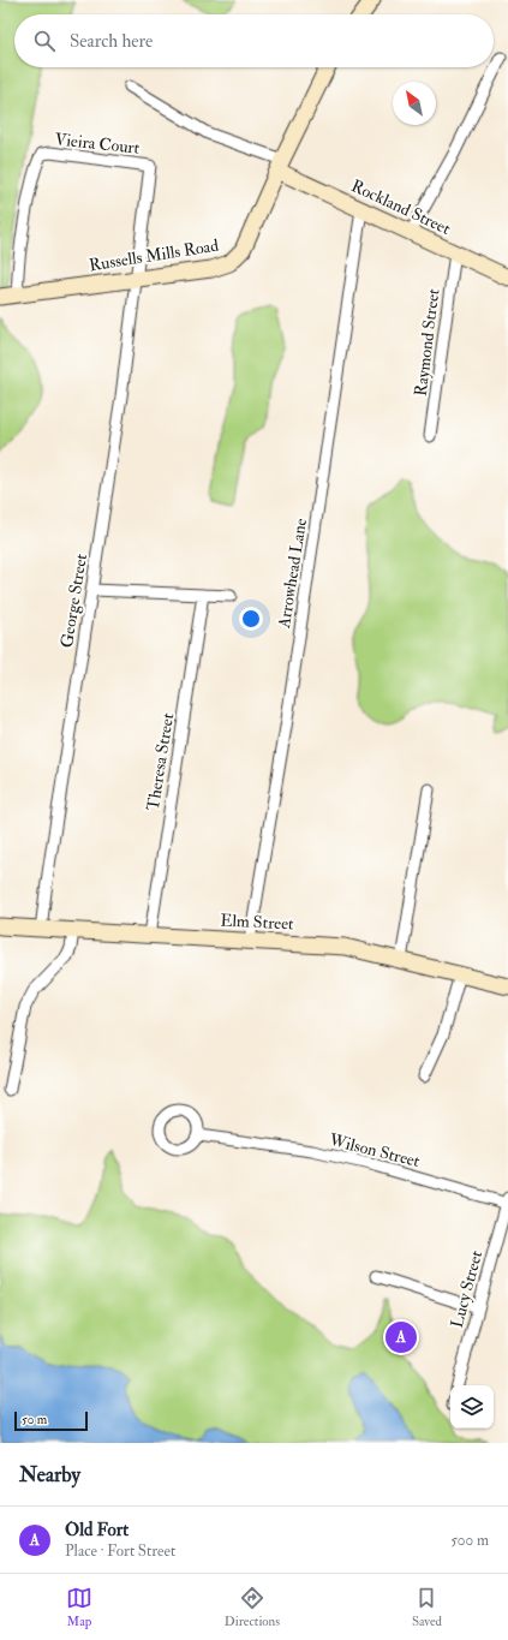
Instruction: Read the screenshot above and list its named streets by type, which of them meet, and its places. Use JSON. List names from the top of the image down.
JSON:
{
  "streets": {
    "street": [
      "Vieira Court",
      "Rockland Street",
      "Russells Mills Road",
      "Raymond Street",
      "Arrowhead Lane",
      "George Street",
      "Theresa Street",
      "Elm Street",
      "Wilson Street",
      "Lucy Street"
    ]
  },
  "crossings": [
    ["Vieira Court", "Russells Mills Road"],
    ["Vieira Court", "George Street"],
    ["Rockland Street", "Russells Mills Road"],
    ["Rockland Street", "Raymond Street"],
    ["Rockland Street", "Arrowhead Lane"],
    ["Russells Mills Road", "George Street"],
    ["Arrowhead Lane", "Elm Street"],
    ["George Street", "Elm Street"],
    ["Theresa Street", "Elm Street"],
    ["Wilson Street", "Lucy Street"]
  ],
  "scale_bar": "50 m",
  "north": "top left",
  "page": {
    "search": "Search here",
    "pins": "A",
    "scale": "50 m",
    "heading": "Nearby",
    "list": [
      {
        "mark": "A",
        "name": "Old Fort",
        "note": "Place · Fort Street",
        "value": "500 m"
      }
    ],
    "nav": ["Map", "Directions", "Saved"]
  }
}
